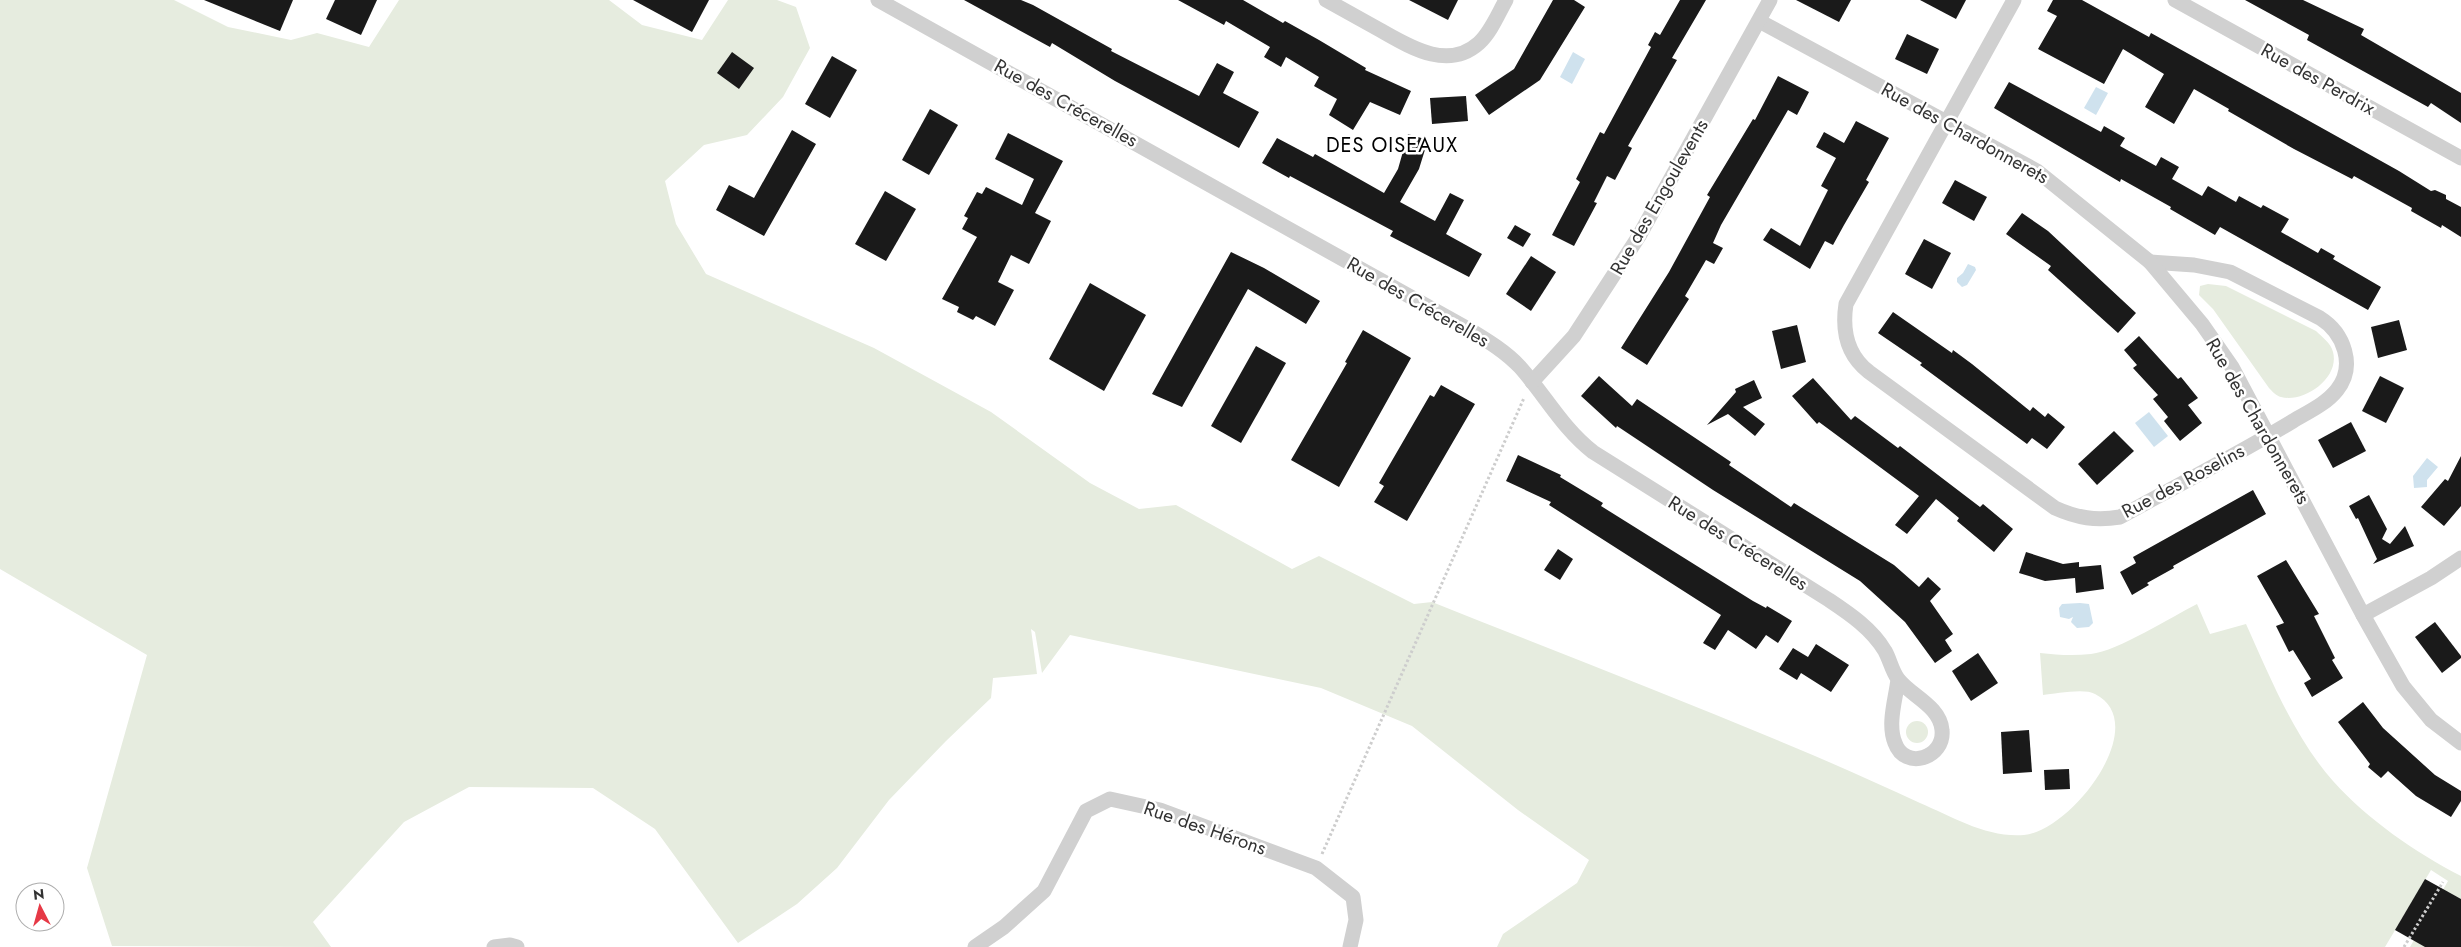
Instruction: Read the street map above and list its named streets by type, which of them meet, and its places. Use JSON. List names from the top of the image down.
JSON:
{
  "streets": {
    "street": [
      "Rue des Perdrix",
      "Rue des Crécerelles",
      "Rue des Chardonnerets",
      "Rue des Engoulevents",
      "Rue des Roselins",
      "Rue des Hérons"
    ]
  },
  "crossings": [
    ["Rue des Crécerelles", "Rue des Engoulevents"],
    ["Rue des Chardonnerets", "Rue des Engoulevents"],
    ["Rue des Chardonnerets", "Rue des Roselins"]
  ],
  "districts": ["DES OISEAUX"],
  "north": "top"
}
